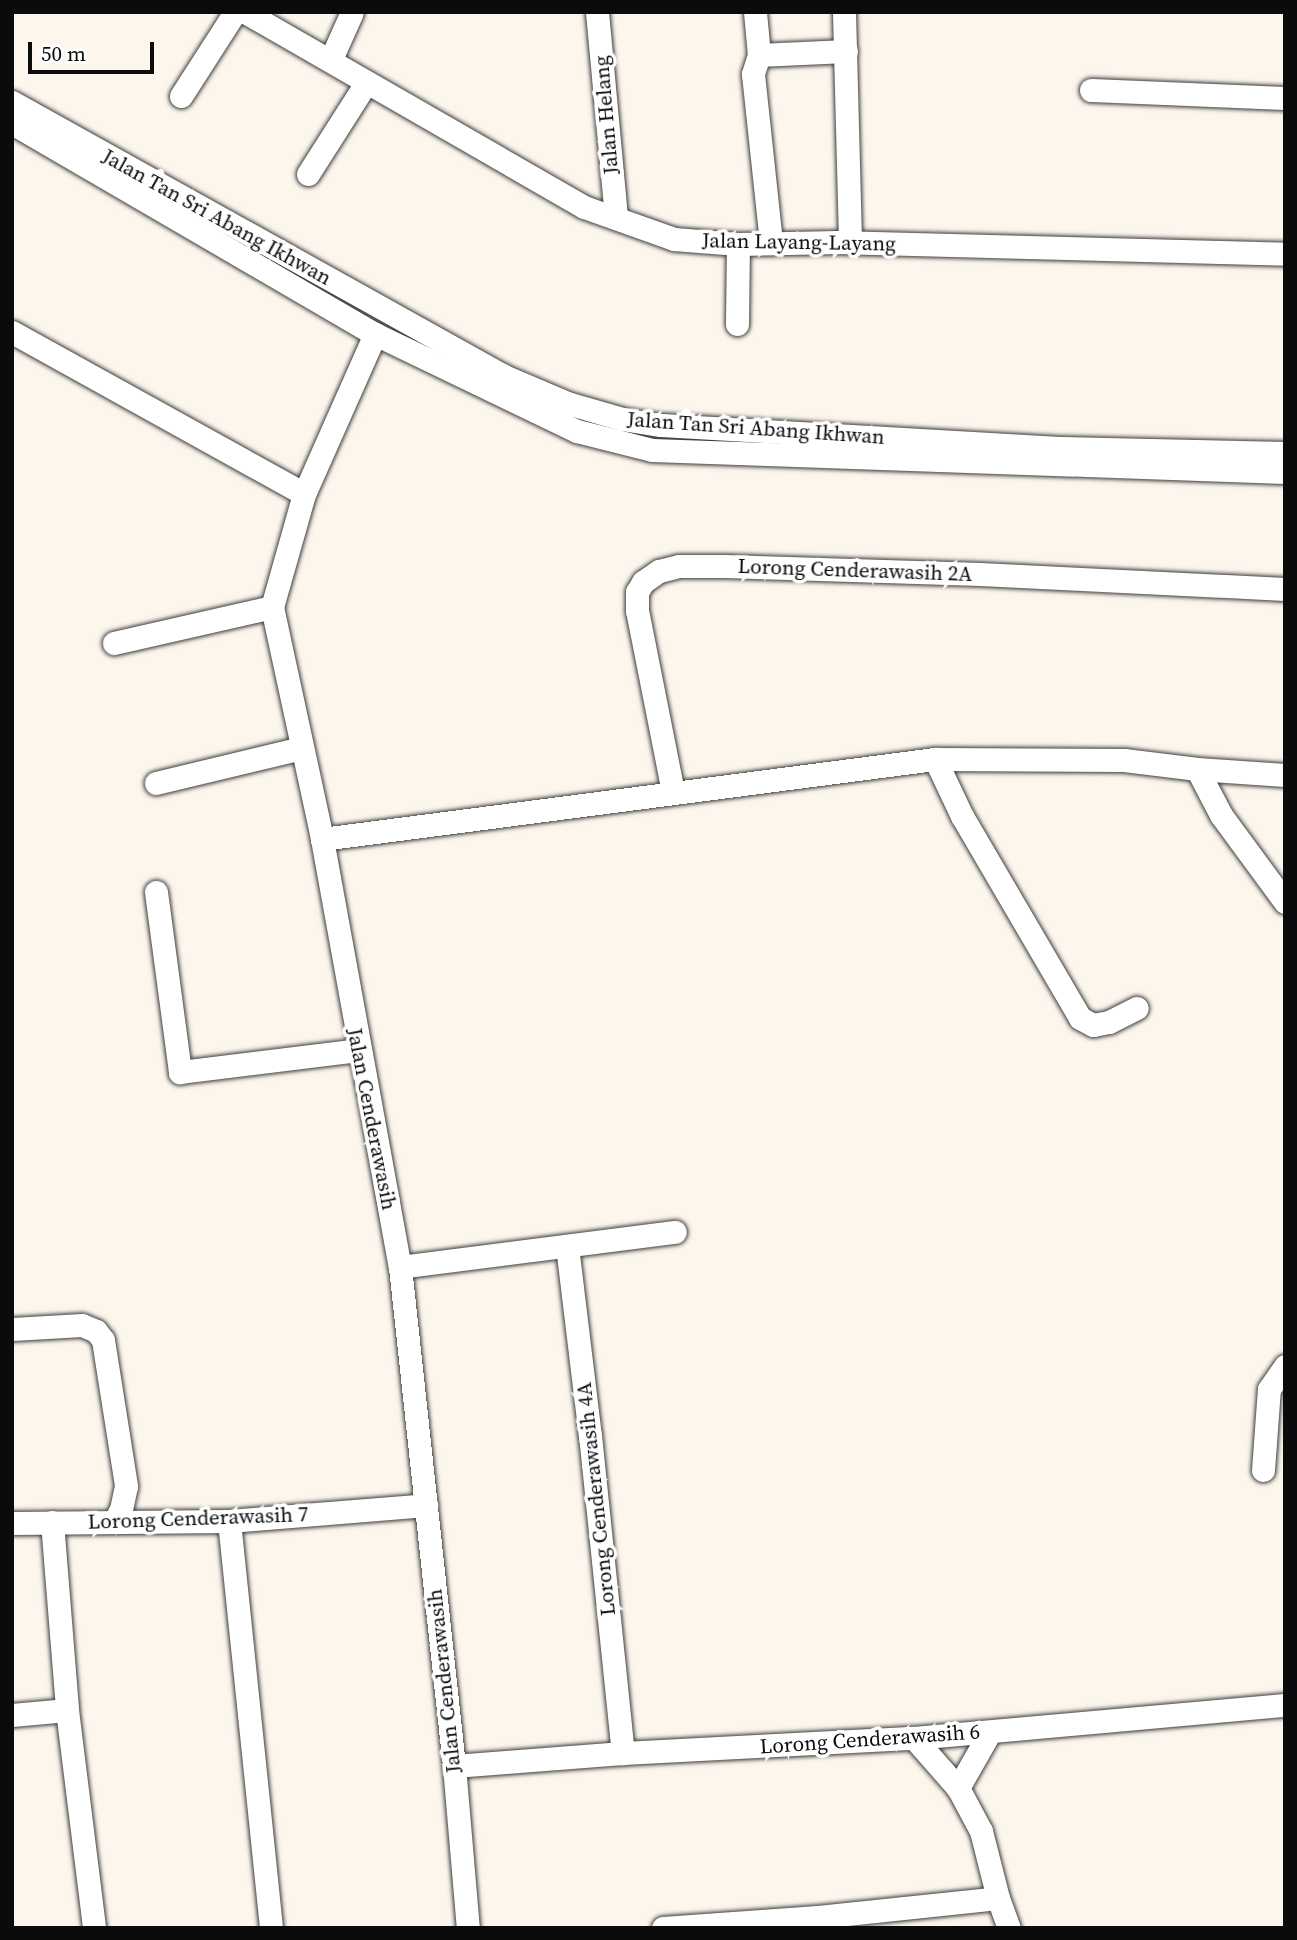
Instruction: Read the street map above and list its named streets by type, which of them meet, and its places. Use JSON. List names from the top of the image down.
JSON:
{
  "streets": {
    "street": [
      "Jalan Helang",
      "Jalan Tan Sri Abang Ikhwan",
      "Jalan Layang-Layang",
      "Lorong Cenderawasih 2A",
      "Jalan Cenderawasih",
      "Lorong Cenderawasih 4A",
      "Lorong Cenderawasih 7",
      "Lorong Cenderawasih 6"
    ]
  },
  "crossings": [
    ["Jalan Helang", "Jalan Layang-Layang"],
    ["Jalan Tan Sri Abang Ikhwan", "Jalan Cenderawasih"],
    ["Jalan Cenderawasih", "Lorong Cenderawasih 7"],
    ["Jalan Cenderawasih", "Lorong Cenderawasih 6"],
    ["Lorong Cenderawasih 4A", "Lorong Cenderawasih 6"]
  ],
  "scale_bar": "50 m"
}
